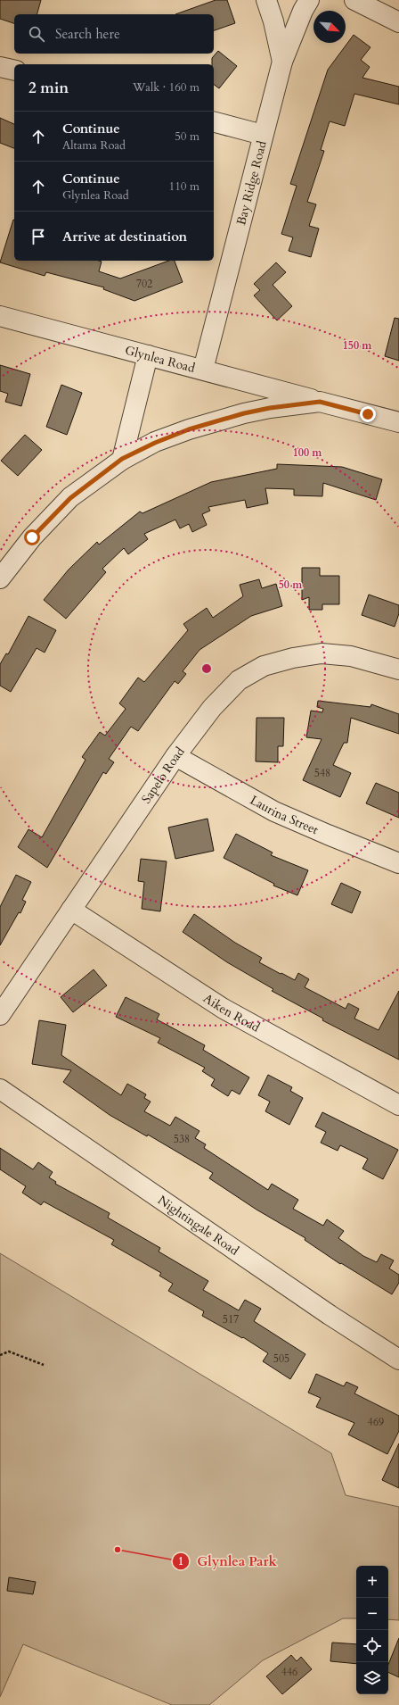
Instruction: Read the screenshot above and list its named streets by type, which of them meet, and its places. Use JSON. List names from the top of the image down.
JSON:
{
  "streets": {
    "street": [
      "Bay Ridge Road",
      "Glynlea Road",
      "Sapelo Road",
      "Laurina Street",
      "Aiken Road",
      "Nightingale Road"
    ]
  },
  "crossings": [
    ["Bay Ridge Road", "Glynlea Road"],
    ["Sapelo Road", "Laurina Street"],
    ["Sapelo Road", "Aiken Road"]
  ],
  "places": ["Glynlea Park"],
  "house_numbers": [
    "702",
    "548",
    "538",
    "517",
    "505",
    "469",
    "446"
  ],
  "north": "bottom right",
  "page": {
    "search": "Search here",
    "heading": ["2 min", "Walk · 160 m"],
    "list": [
      ["Continue", "Altama Road", "50 m"],
      ["Continue", "Glynlea Road", "110 m"],
      "Arrive at destination"
    ],
    "map_buttons": ["+", "−"]
  },
  "rings": ["150 m", "100 m", "50 m"]
}
